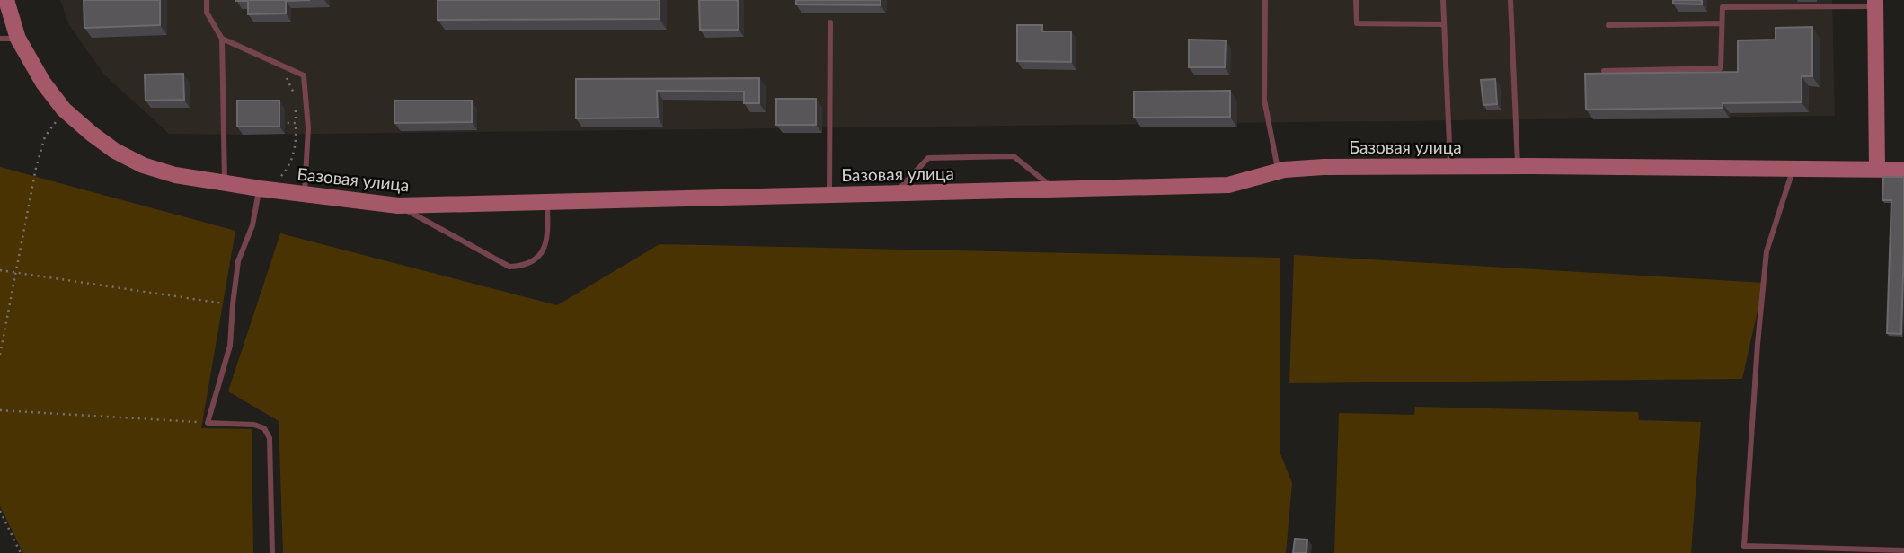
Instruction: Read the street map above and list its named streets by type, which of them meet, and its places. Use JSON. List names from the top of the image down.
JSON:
{
  "streets": {
    "street": ["Базовая улица"]
  }
}
